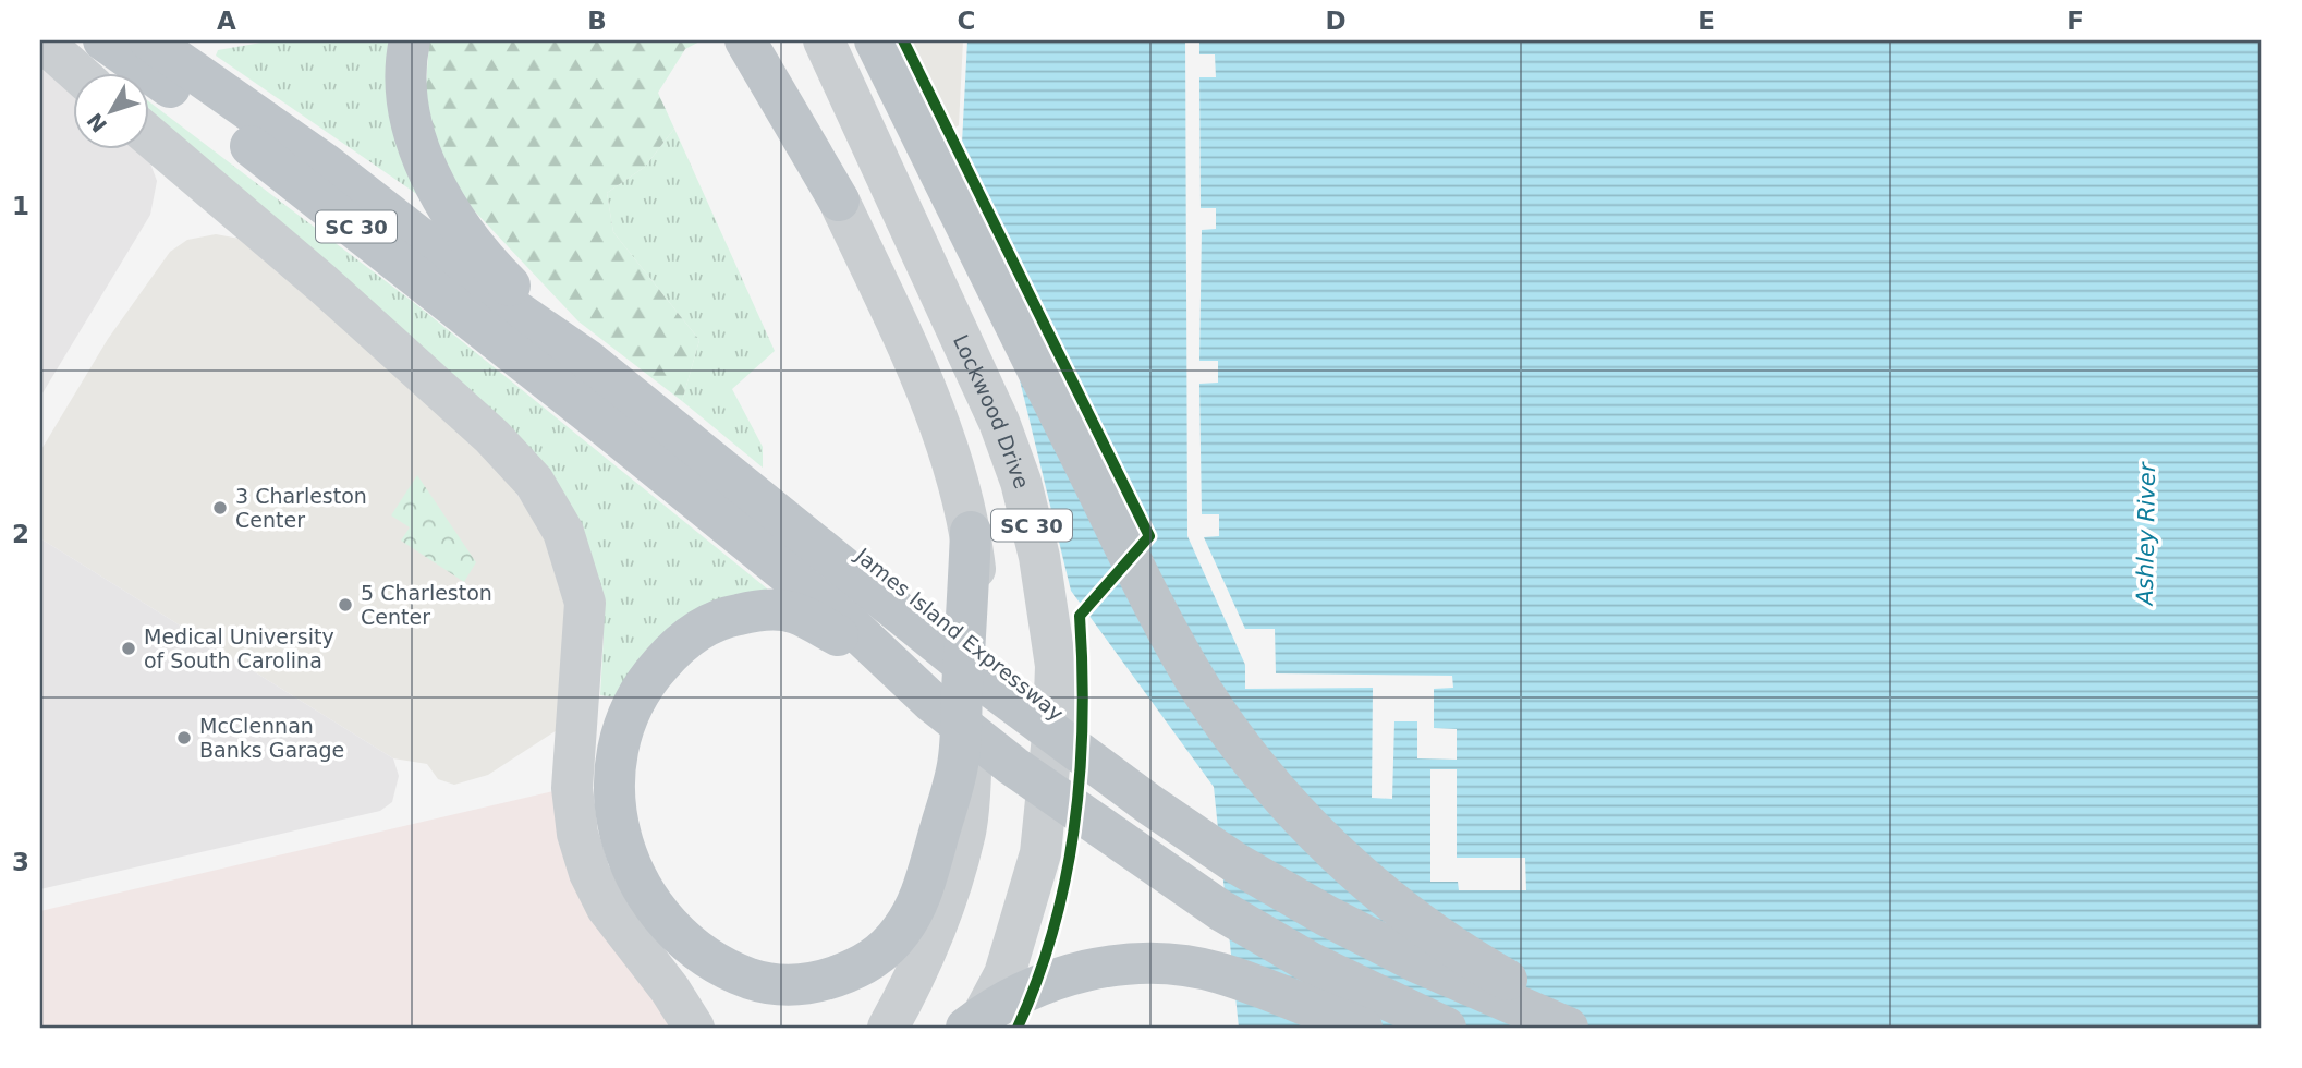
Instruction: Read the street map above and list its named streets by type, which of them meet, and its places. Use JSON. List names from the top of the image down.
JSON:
{
  "streets": {
    "highway": ["SC 30", "James Island Expressway"],
    "main road": ["Lockwood Drive"]
  },
  "crossings": [
    ["SC 30", "James Island Expressway"]
  ],
  "water": ["Ashley River"],
  "places": [
    "3 Charleston Center",
    "5 Charleston Center",
    "Medical University of South Carolina",
    "McClennan Banks Garage"
  ],
  "north": "bottom left",
  "grid": {
    "columns": [
      "A",
      "B",
      "C",
      "D",
      "E",
      "F"
    ],
    "rows": ["1", "2", "3"]
  }
}
